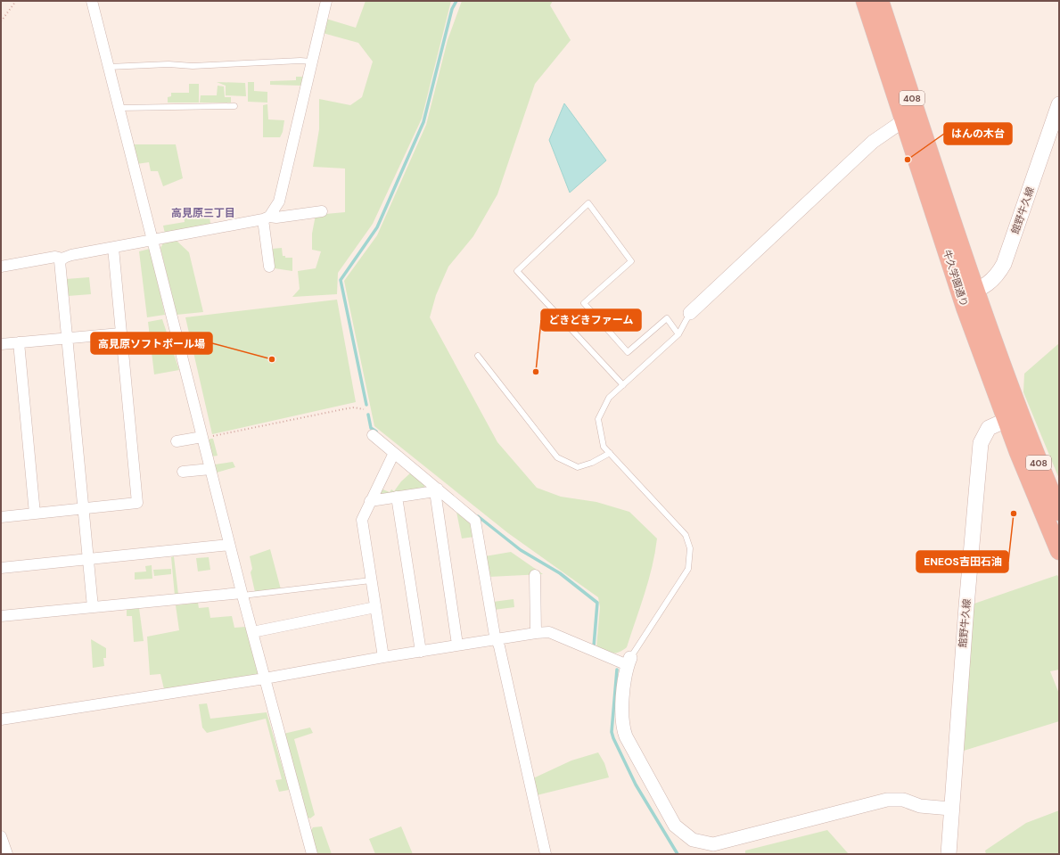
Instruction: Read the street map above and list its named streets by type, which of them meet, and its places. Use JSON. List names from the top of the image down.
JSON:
{
  "streets": {
    "highway": ["408", "牛久学園通り"],
    "main road": ["館野牛久線"]
  },
  "crossings": [
    ["館野牛久線", "牛久学園通り"]
  ],
  "districts": ["高見原三丁目"],
  "places": [
    "はんの木台",
    "高見原ソフトボール場",
    "どきどきファーム",
    "ENEOS吉田石油"
  ]
}
